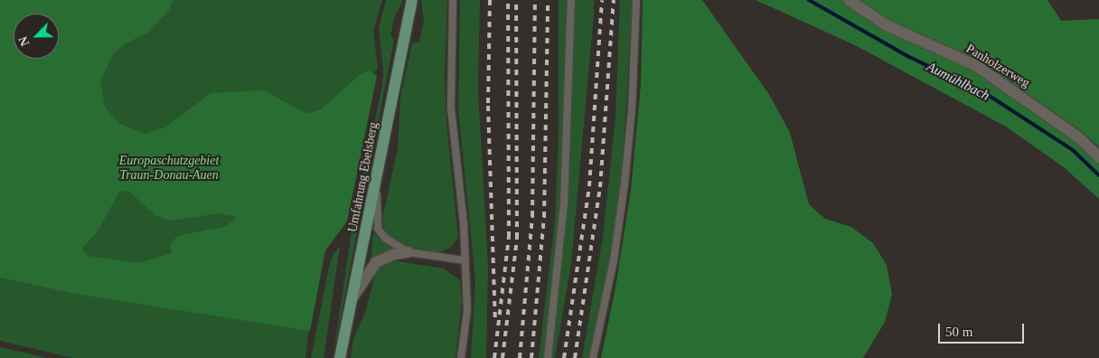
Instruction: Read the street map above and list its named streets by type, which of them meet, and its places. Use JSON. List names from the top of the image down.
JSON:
{
  "streets": {
    "main road": ["Umfahrung Ebelsberg"],
    "street": ["Panholzerweg"]
  },
  "water": ["Aumühlbach"],
  "parks": ["Europaschutzgebiet Traun-Donau-Auen"],
  "scale_bar": "50 m",
  "north": "bottom left"
}
